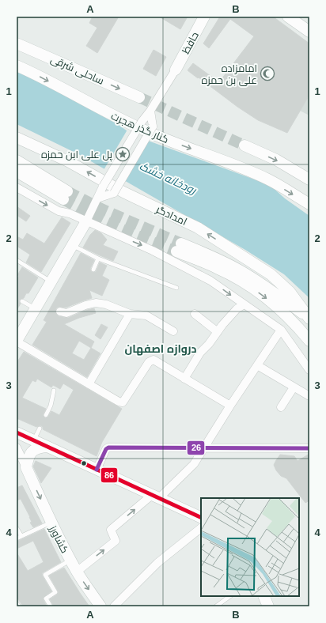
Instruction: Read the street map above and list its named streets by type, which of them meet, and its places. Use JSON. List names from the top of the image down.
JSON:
{
  "streets": {
    "main road": [
      "حافظ",
      "ساحلی شرقی",
      "کنار گذر هجرت",
      "امدادگر",
      "کشاورز"
    ]
  },
  "one_way": [
    "ساحلی شرقی",
    "کنار گذر هجرت",
    "امدادگر",
    "کشاورز"
  ],
  "districts": ["دروازه اصفهان"],
  "water": ["رودخانه خشک"],
  "places": {
    "mosque": ["امامزاده علی بن حمزه"],
    "place": ["پل علی ابن حمزه"]
  },
  "lines": ["transit line 86", "transit line 26"],
  "grid": {
    "columns": ["A", "B"],
    "rows": [
      "1",
      "2",
      "3",
      "4"
    ]
  }
}
